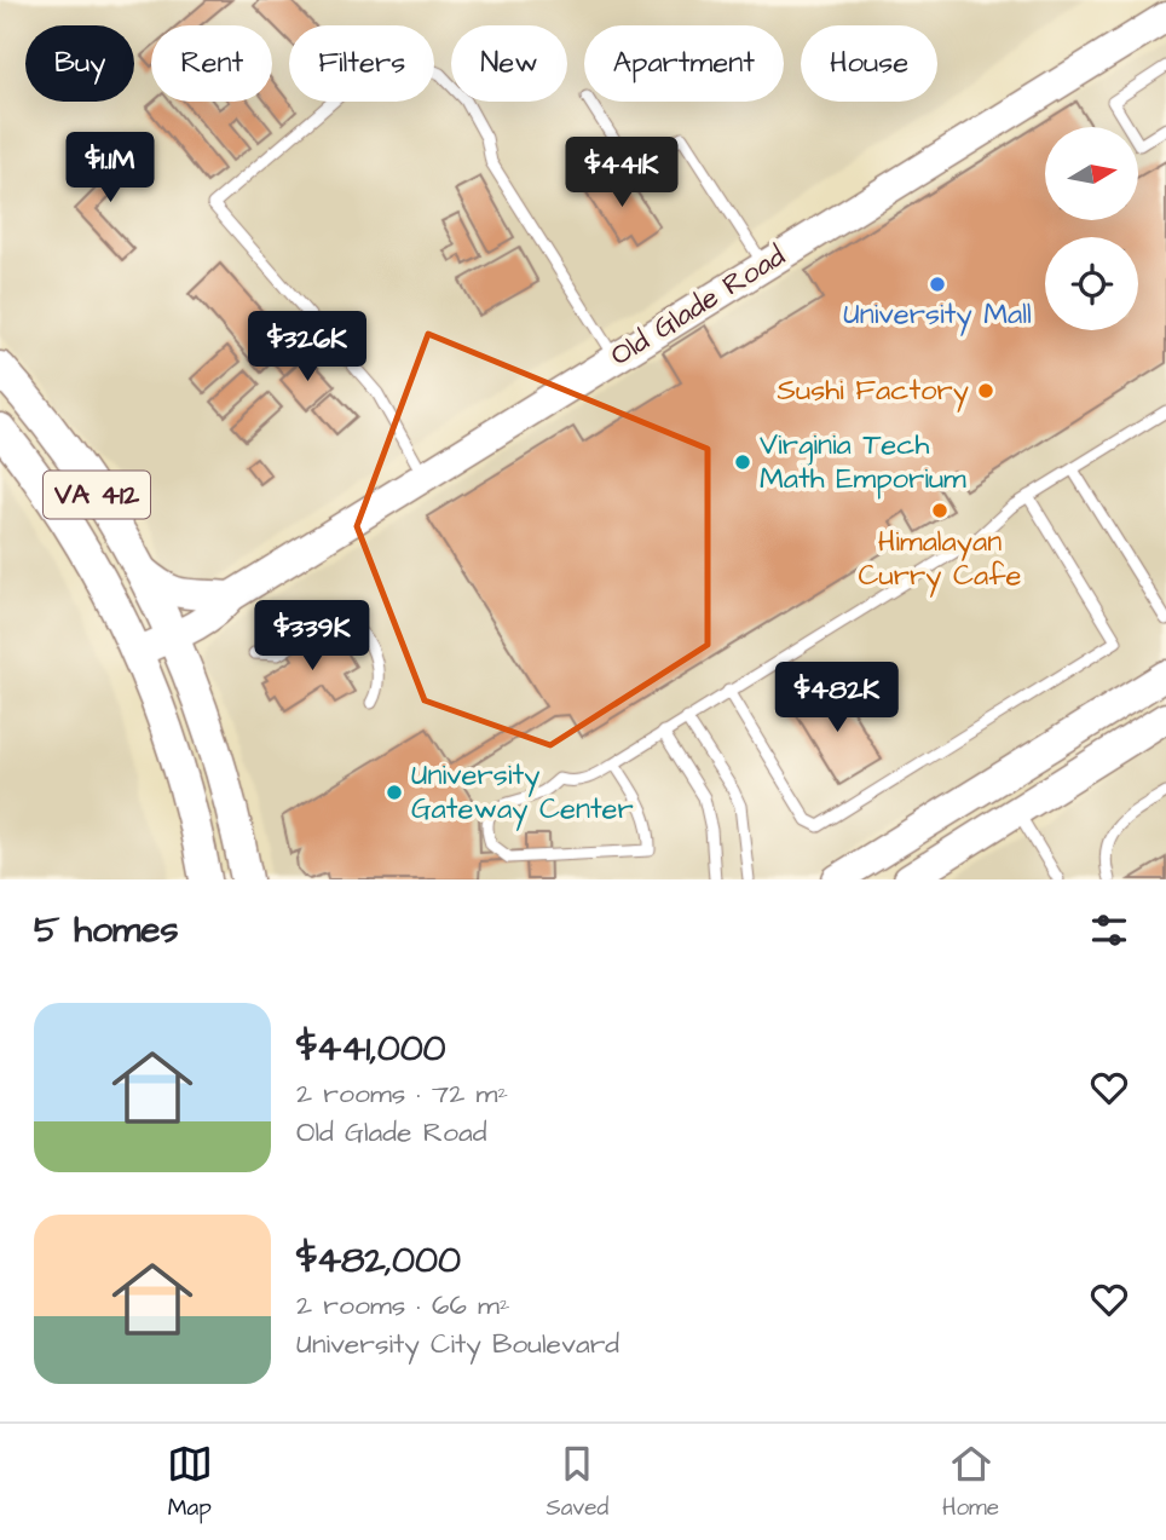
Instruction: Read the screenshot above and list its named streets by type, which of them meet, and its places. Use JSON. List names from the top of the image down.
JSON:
{
  "streets": {
    "main road": ["VA 412"],
    "street": ["Old Glade Road"]
  },
  "crossings": [
    ["Old Glade Road", "VA 412"]
  ],
  "places": [
    "University Mall",
    "Sushi Factory",
    "Virginia Tech Math Emporium",
    "Himalayan Curry Cafe",
    "University Gateway Center"
  ],
  "north": "right",
  "page": {
    "chip": [
      "Buy",
      "Rent",
      "Filters",
      "New",
      "Apartment",
      "House"
    ],
    "price": [
      "$1.1M",
      "$441K",
      "$326K",
      "$339K",
      "$482K"
    ],
    "heading": "5 homes",
    "list": [
      {
        "name": "$441,000",
        "note": "2 rooms · 72 m² · Old Glade Road"
      },
      {
        "name": "$482,000",
        "note": "2 rooms · 66 m² · University City Boulevard"
      }
    ],
    "tabs": ["Map", "Saved", "Home"]
  }
}
